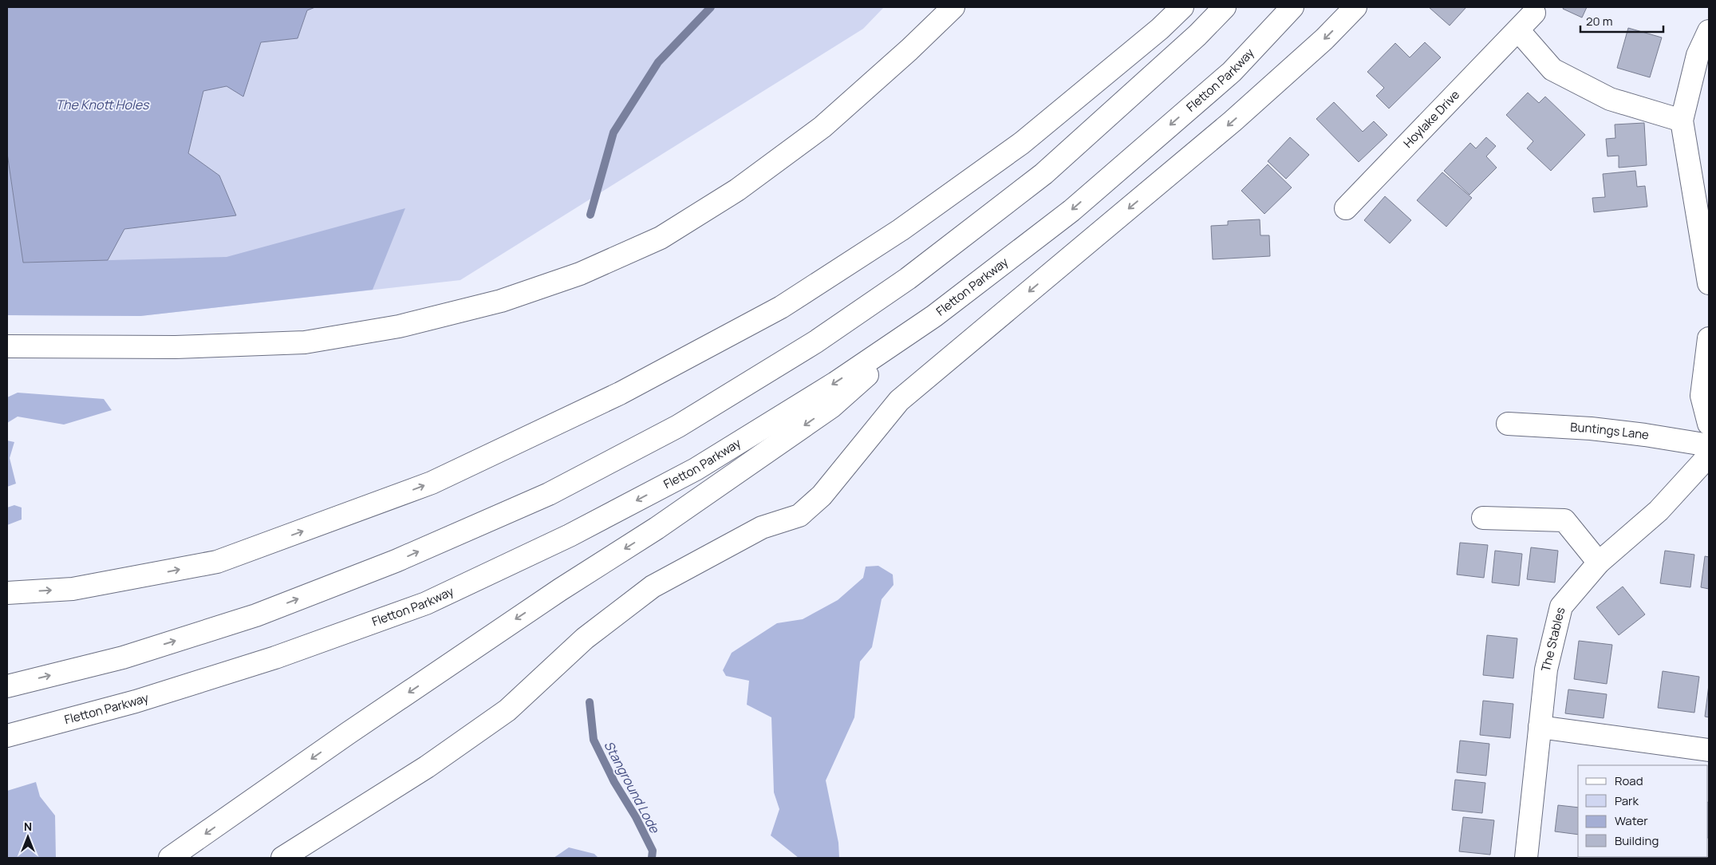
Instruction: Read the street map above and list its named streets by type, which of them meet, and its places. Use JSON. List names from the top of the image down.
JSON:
{
  "streets": {
    "main road": [
      "Fletton Parkway",
      "Hoylake Drive",
      "Buntings Lane",
      "The Stables"
    ]
  },
  "water": ["The Knott Holes", "Stanground Lode"],
  "legend": [
    "Road",
    "Park",
    "Water",
    "Building"
  ],
  "scale_bar": "20 m",
  "north": "top"
}
